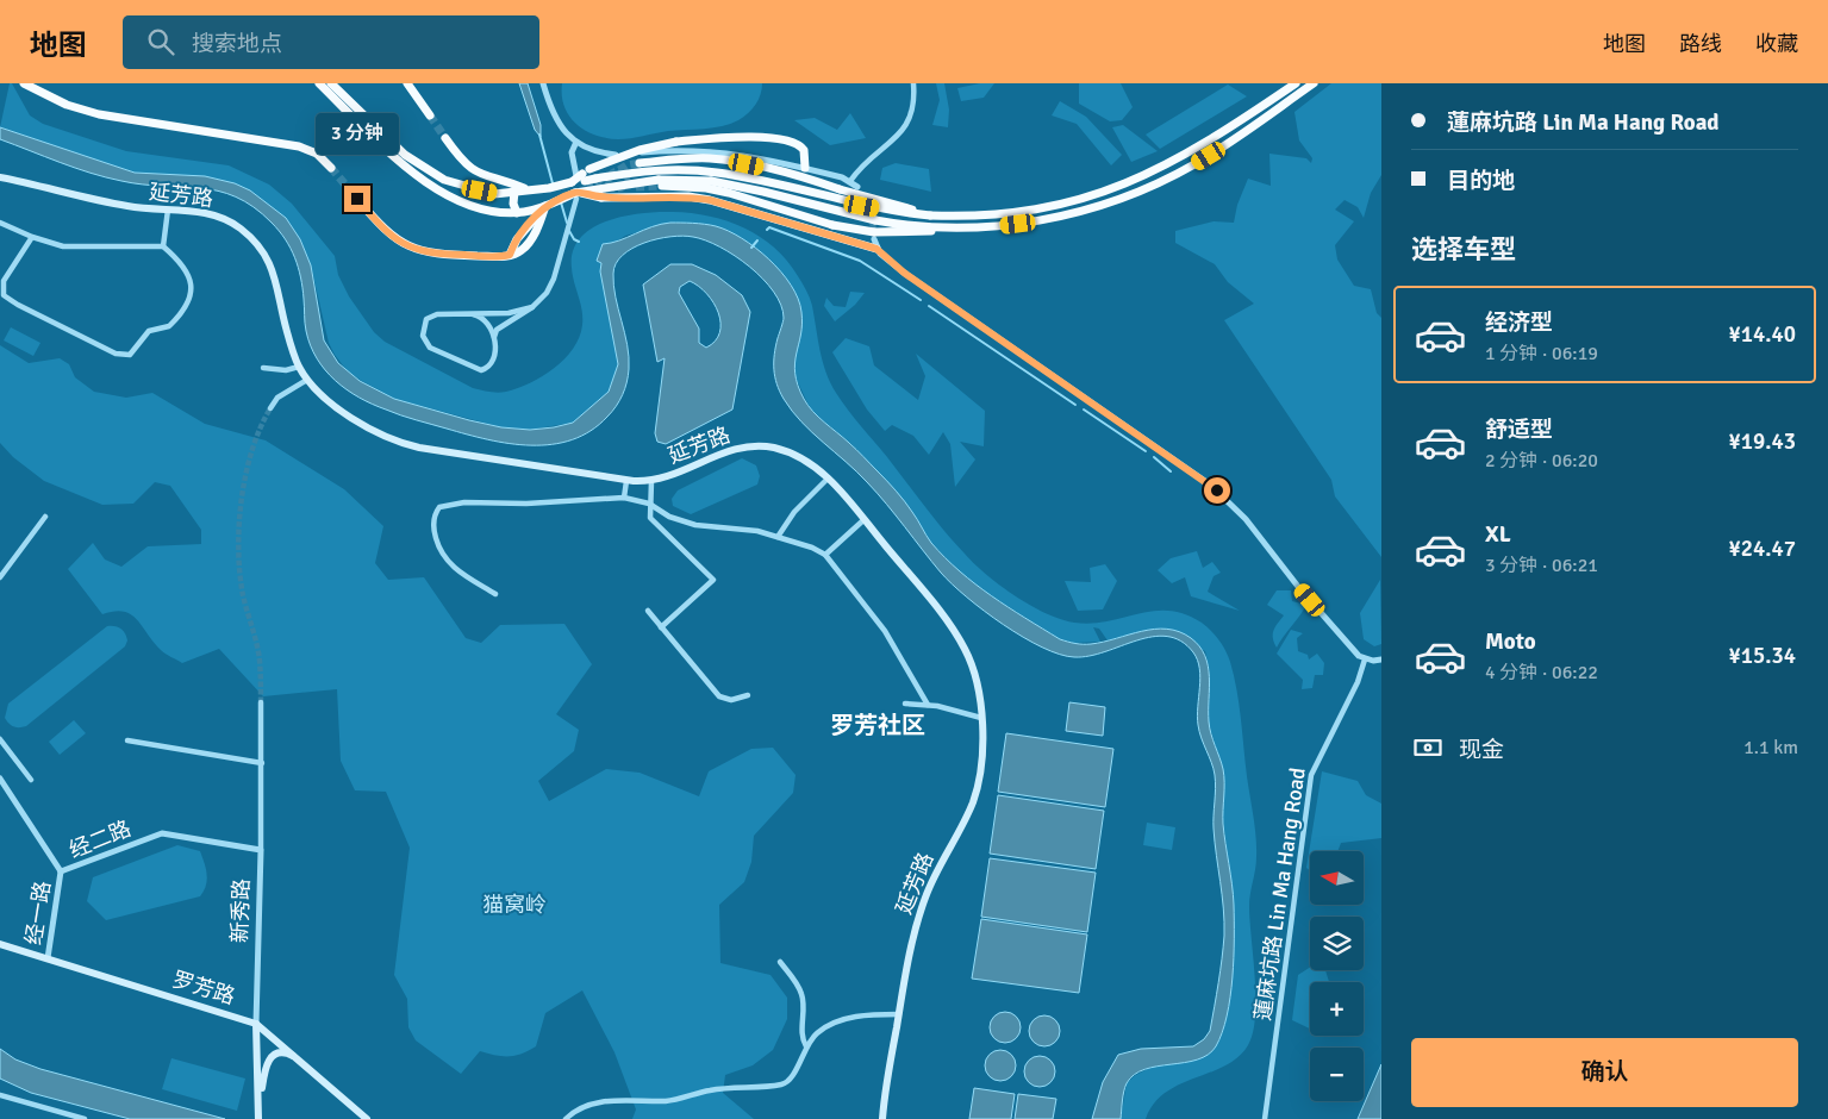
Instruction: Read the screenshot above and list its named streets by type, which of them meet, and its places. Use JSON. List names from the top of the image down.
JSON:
{
  "streets": {
    "main road": ["延芳路", "新秀路", "罗芳路"],
    "street": ["经二路", "蓮麻坑路 Lin Ma Hang Road", "经一路"]
  },
  "crossings": [
    ["经二路", "新秀路"],
    ["经二路", "经一路"],
    ["新秀路", "罗芳路"],
    ["经一路", "罗芳路"]
  ],
  "districts": ["罗芳社区"],
  "parks": ["猫窝岭"],
  "north": "left",
  "page": {
    "header": "地图",
    "search": "搜索地点",
    "nav": ["地图", "路线", "收藏"],
    "banner": ["蓮麻坑路 Lin Ma Hang Road", "目的地"],
    "bubble": "3 分钟",
    "heading": "选择车型",
    "list": [
      {
        "name": "经济型",
        "note": "1 分钟 · 06:19",
        "value": "¥14.40"
      },
      {
        "name": "舒适型",
        "note": "2 分钟 · 06:20",
        "value": "¥19.43"
      },
      {
        "name": "XL",
        "note": "3 分钟 · 06:21",
        "value": "¥24.47"
      },
      {
        "name": "Moto",
        "note": "4 分钟 · 06:22",
        "value": "¥15.34"
      }
    ],
    "pay": ["现金", "1.1 km"],
    "map_buttons": ["+", "−"],
    "buttons": "确认"
  }
}
